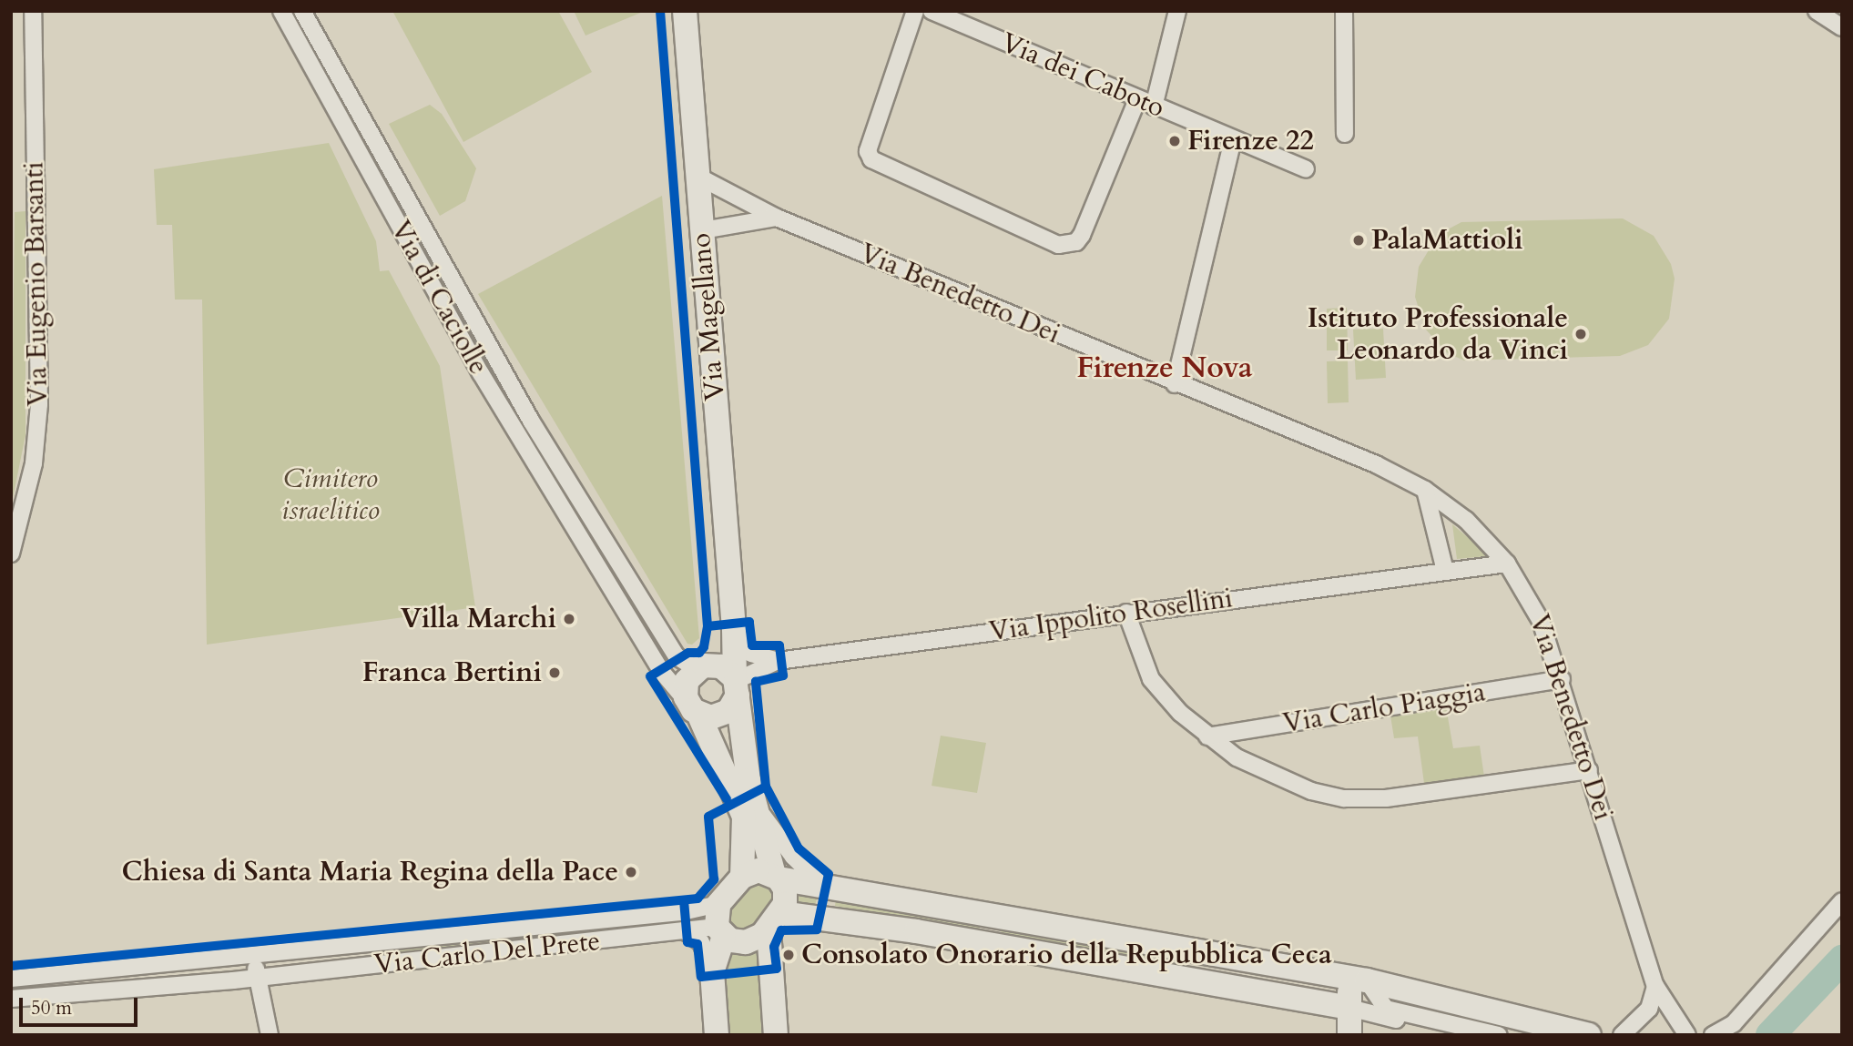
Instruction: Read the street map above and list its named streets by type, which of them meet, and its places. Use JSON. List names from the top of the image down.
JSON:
{
  "streets": {
    "main road": ["Via Magellano", "Via Carlo Del Prete"],
    "street": [
      "Via dei Caboto",
      "Via Eugenio Barsanti",
      "Via Benedetto Dei",
      "Via di Caciolle",
      "Via Ippolito Rosellini",
      "Via Carlo Piaggia"
    ]
  },
  "crossings": [
    ["Via Benedetto Dei", "Via Magellano"],
    ["Via Benedetto Dei", "Via Ippolito Rosellini"],
    ["Via Benedetto Dei", "Via Carlo Piaggia"],
    ["Via di Caciolle", "Via Magellano"],
    ["Via di Caciolle", "Via Ippolito Rosellini"],
    ["Via Magellano", "Via Ippolito Rosellini"]
  ],
  "districts": ["Firenze Nova"],
  "parks": ["Cimitero israelitico"],
  "places": [
    "Firenze 22",
    "PalaMattioli",
    "Istituto Professionale Leonardo da Vinci",
    "Villa Marchi",
    "Franca Bertini",
    "Chiesa di Santa Maria Regina della Pace",
    "Consolato Onorario della Repubblica Ceca"
  ],
  "scale_bar": "50 m"
}
